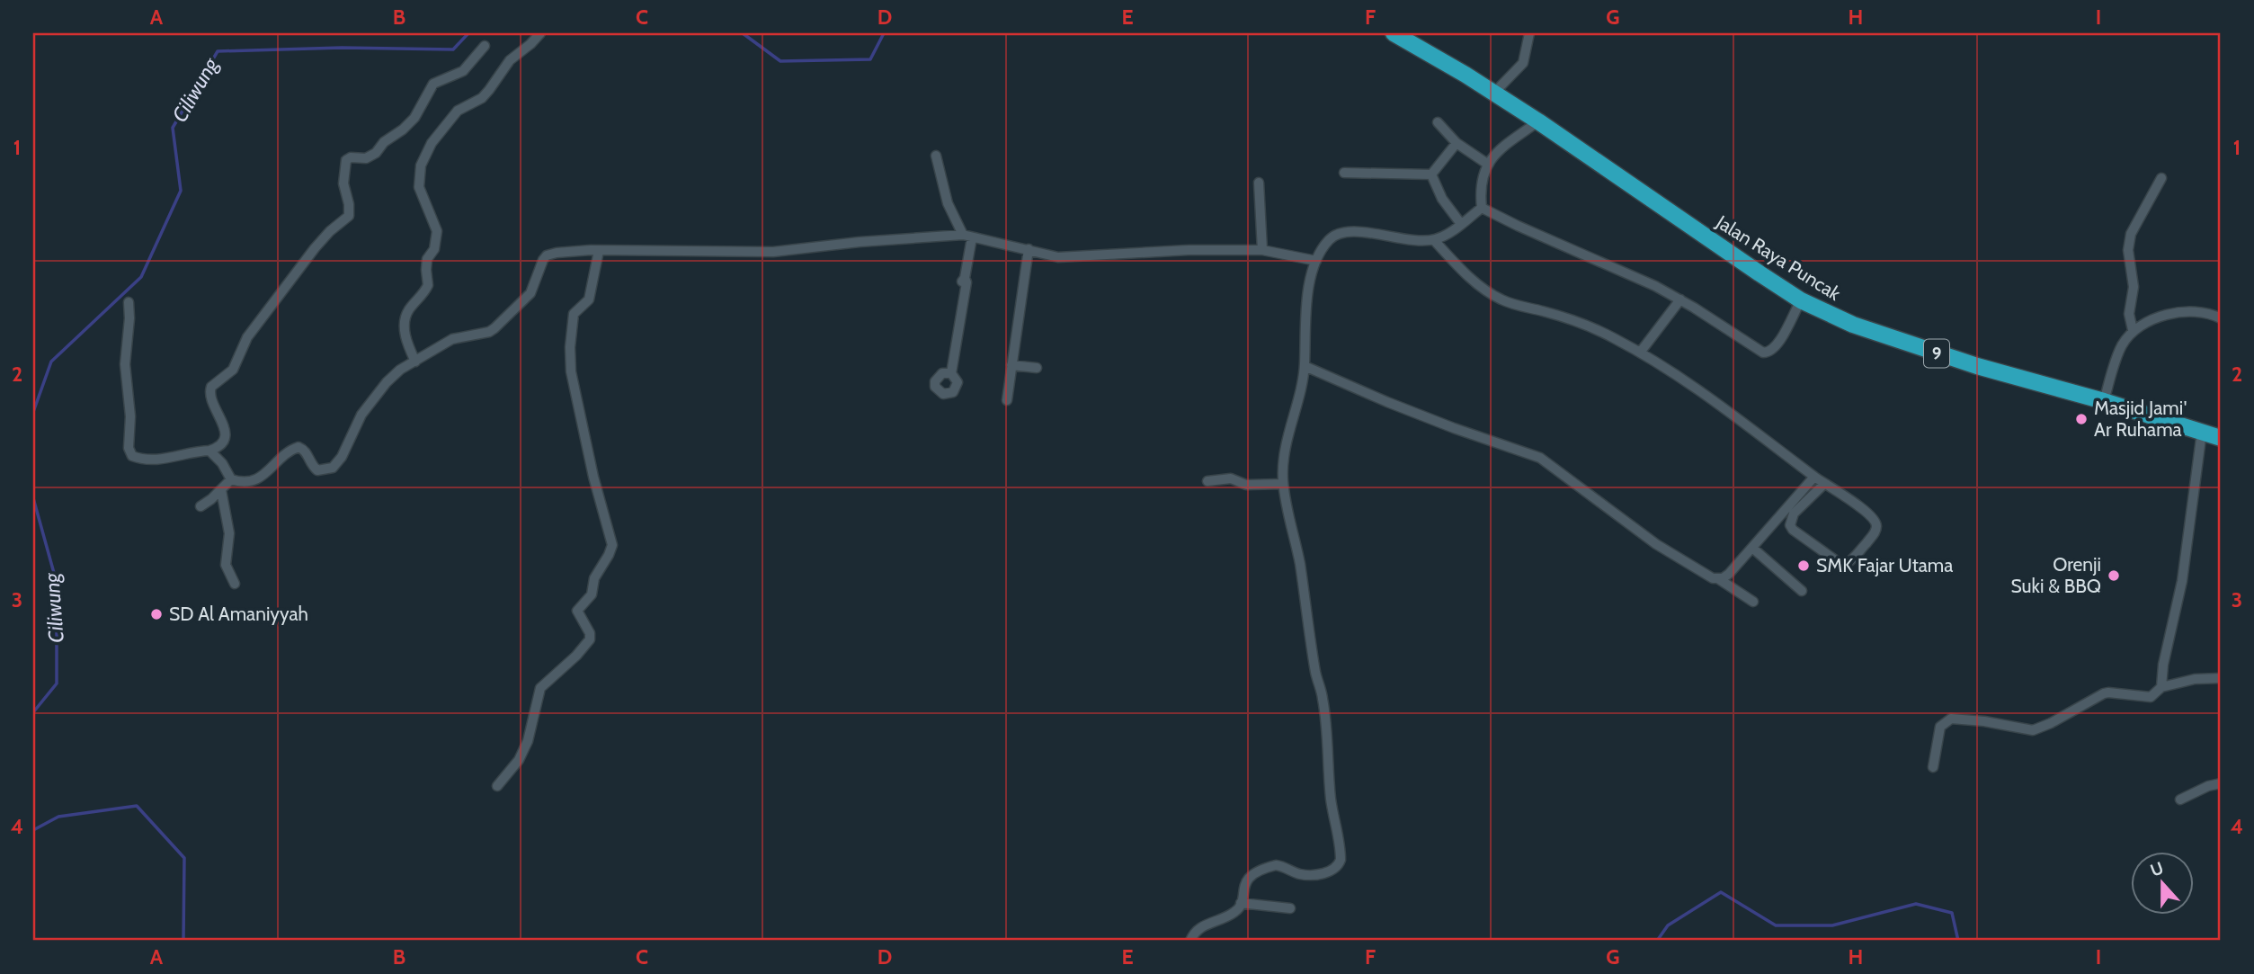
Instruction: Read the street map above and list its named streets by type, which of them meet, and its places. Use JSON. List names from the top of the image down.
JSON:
{
  "streets": {
    "highway": ["Jalan Raya Puncak", "9"]
  },
  "water": ["Ciliwung"],
  "places": [
    "Masjid Jami' Ar Ruhama",
    "SMK Fajar Utama",
    "Orenji Suki & BBQ",
    "SD Al Amaniyyah"
  ],
  "north": "top",
  "grid": {
    "columns": [
      "A",
      "B",
      "C",
      "D",
      "E",
      "F",
      "G",
      "H",
      "I"
    ],
    "rows": [
      "1",
      "2",
      "3",
      "4"
    ]
  }
}
